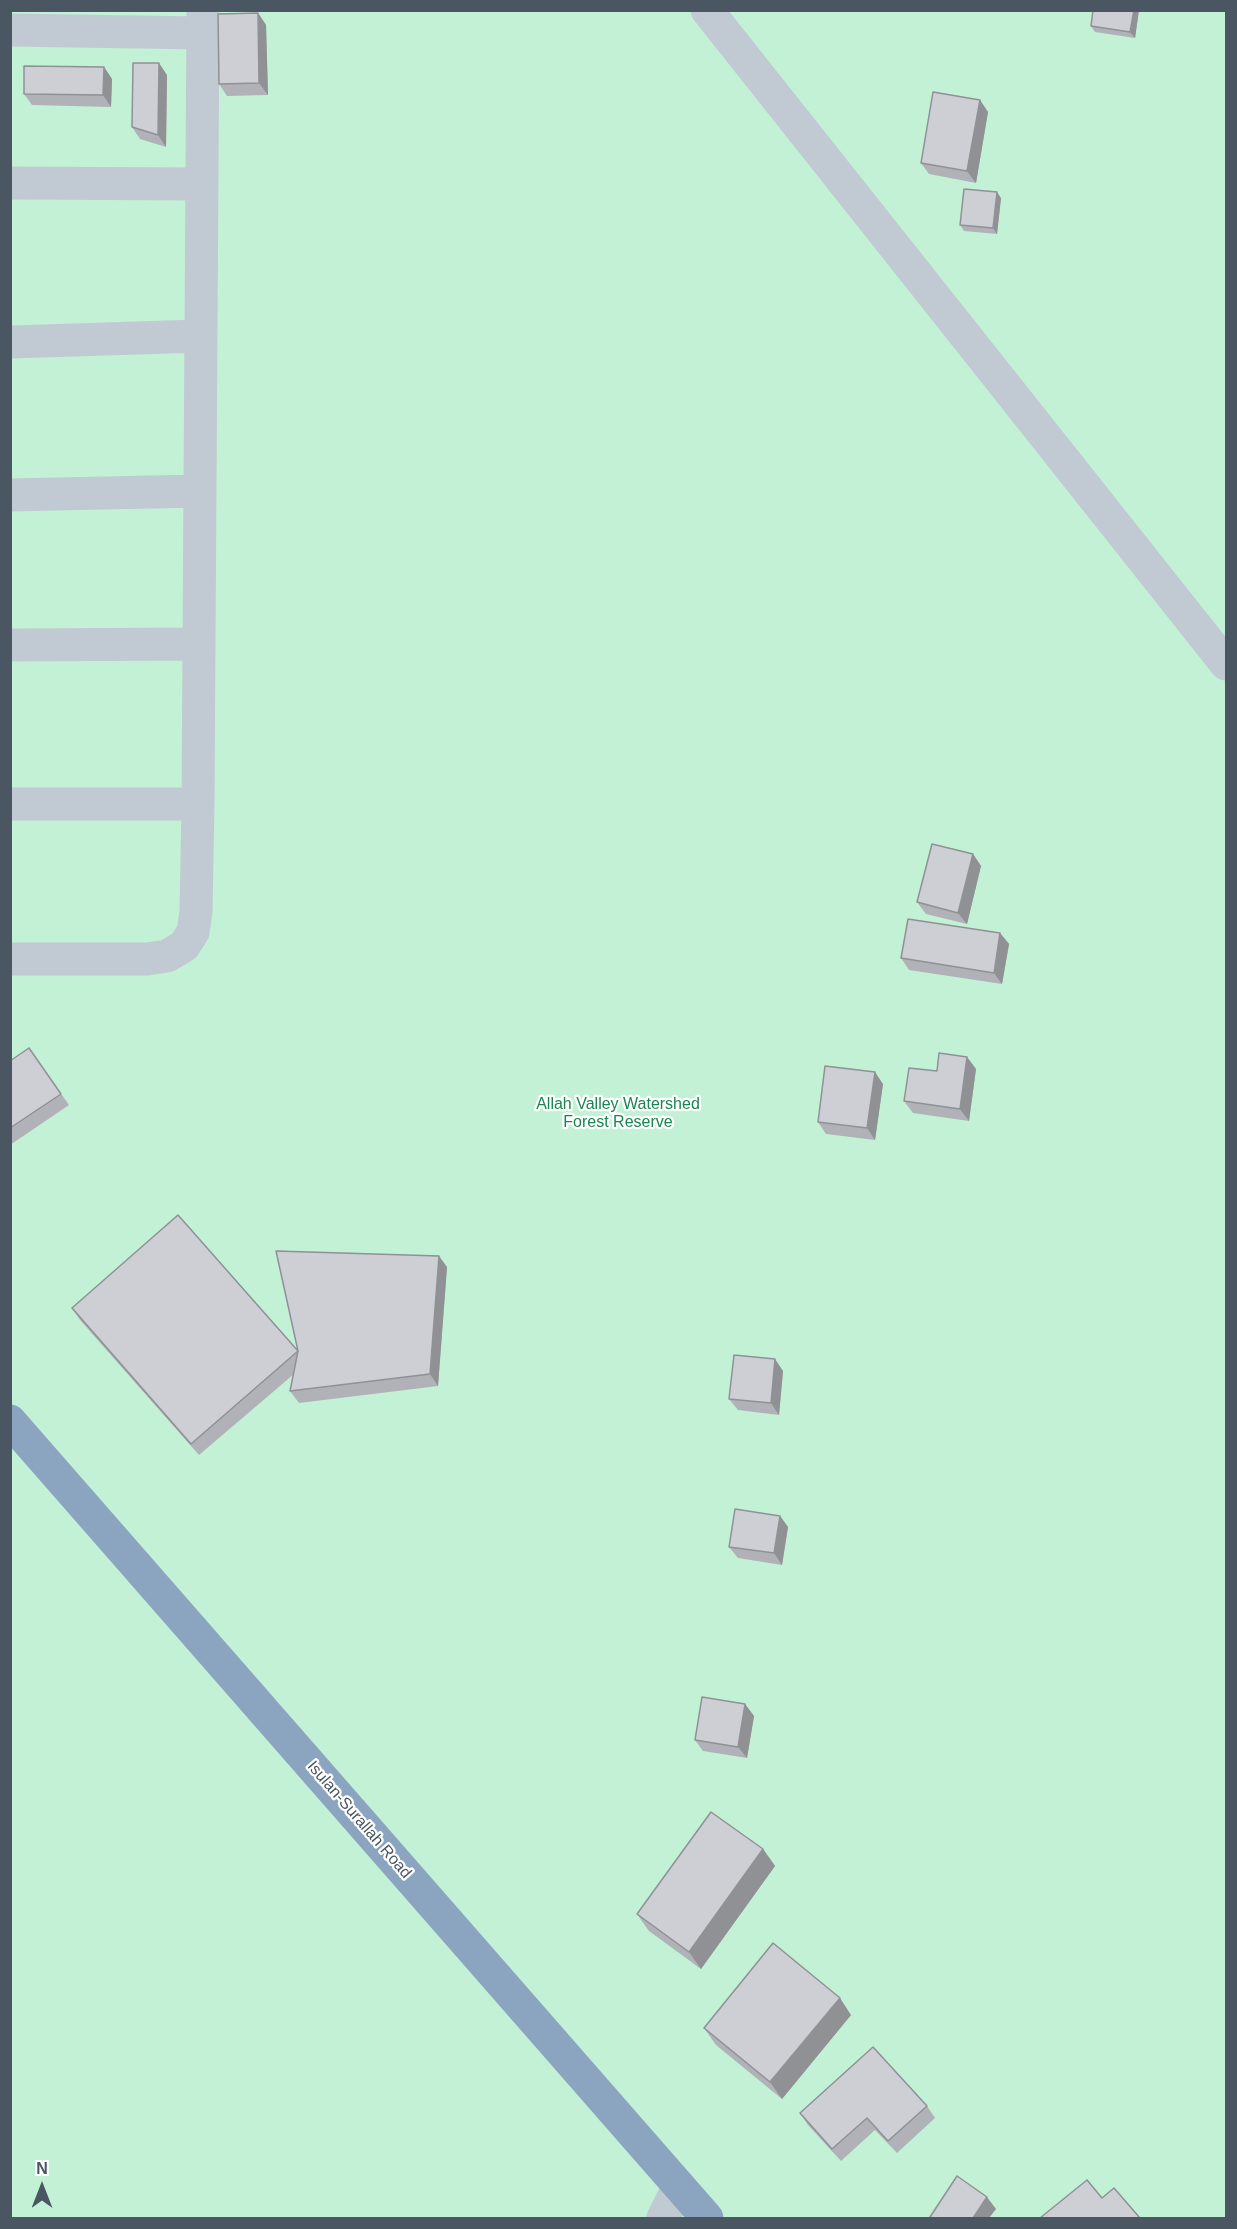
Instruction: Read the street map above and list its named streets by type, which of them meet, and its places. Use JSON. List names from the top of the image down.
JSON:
{
  "streets": {
    "highway": ["Isulan-Surallah Road"]
  },
  "parks": ["Allah Valley Watershed Forest Reserve"],
  "north": "top"
}
